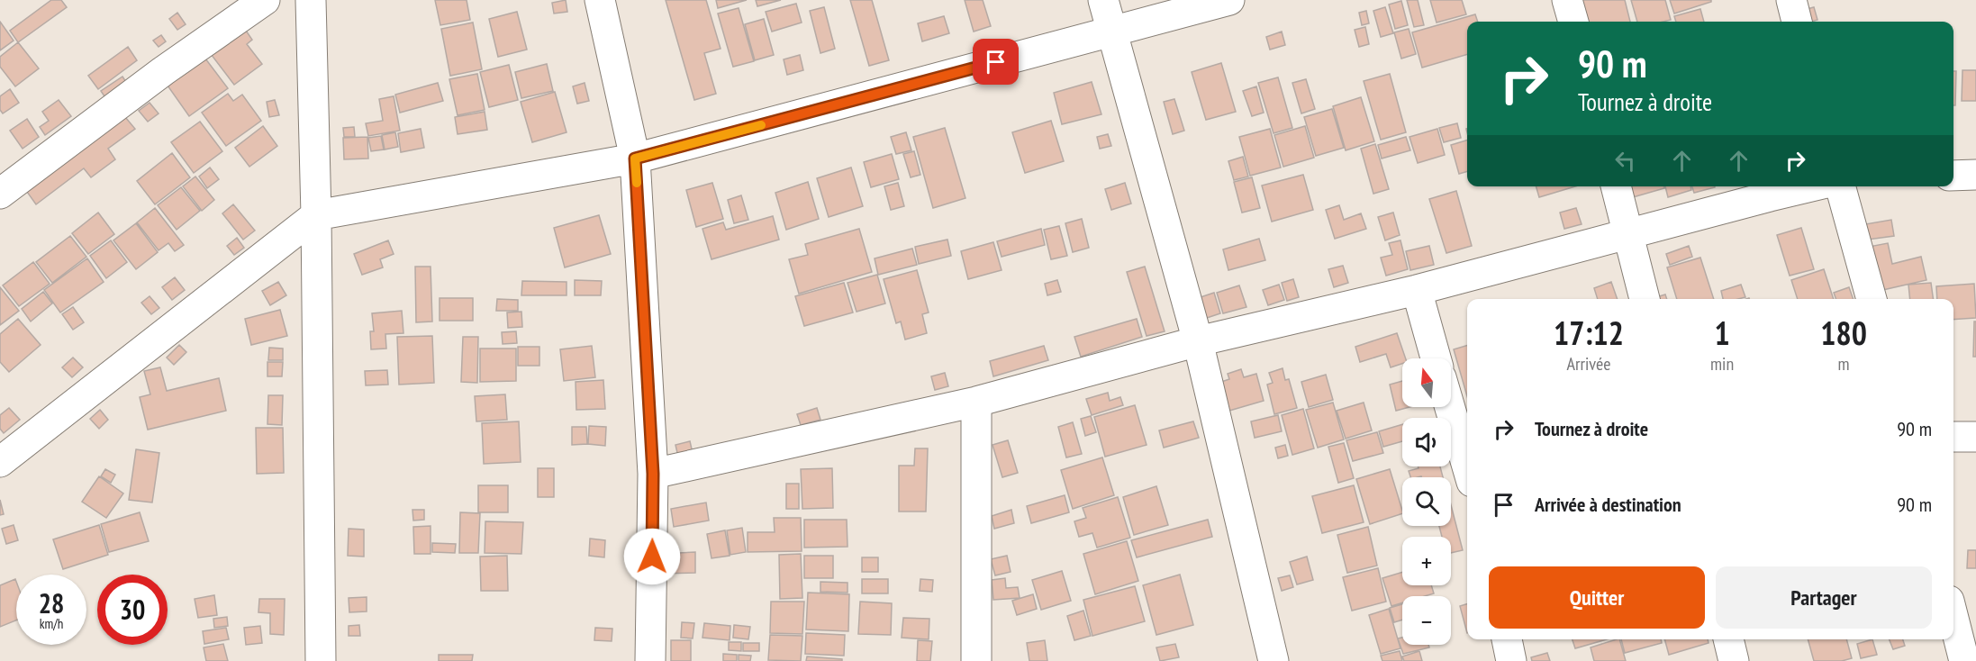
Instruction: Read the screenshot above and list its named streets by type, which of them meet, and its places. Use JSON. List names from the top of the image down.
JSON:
{
  "north": "top",
  "page": {
    "turn": ["90 m", "Tournez à droite"],
    "eta": [
      "17:12",
      "Arrivée",
      "1",
      "min",
      "180",
      "m"
    ],
    "map_buttons": ["+", "−"],
    "list": [
      {
        "name": "Tournez à droite",
        "value": "90 m"
      },
      {
        "name": "Arrivée à destination",
        "value": "90 m"
      }
    ],
    "buttons": ["Quitter", "Partager"],
    "speed": "28 km/h",
    "limit": "30"
  }
}
